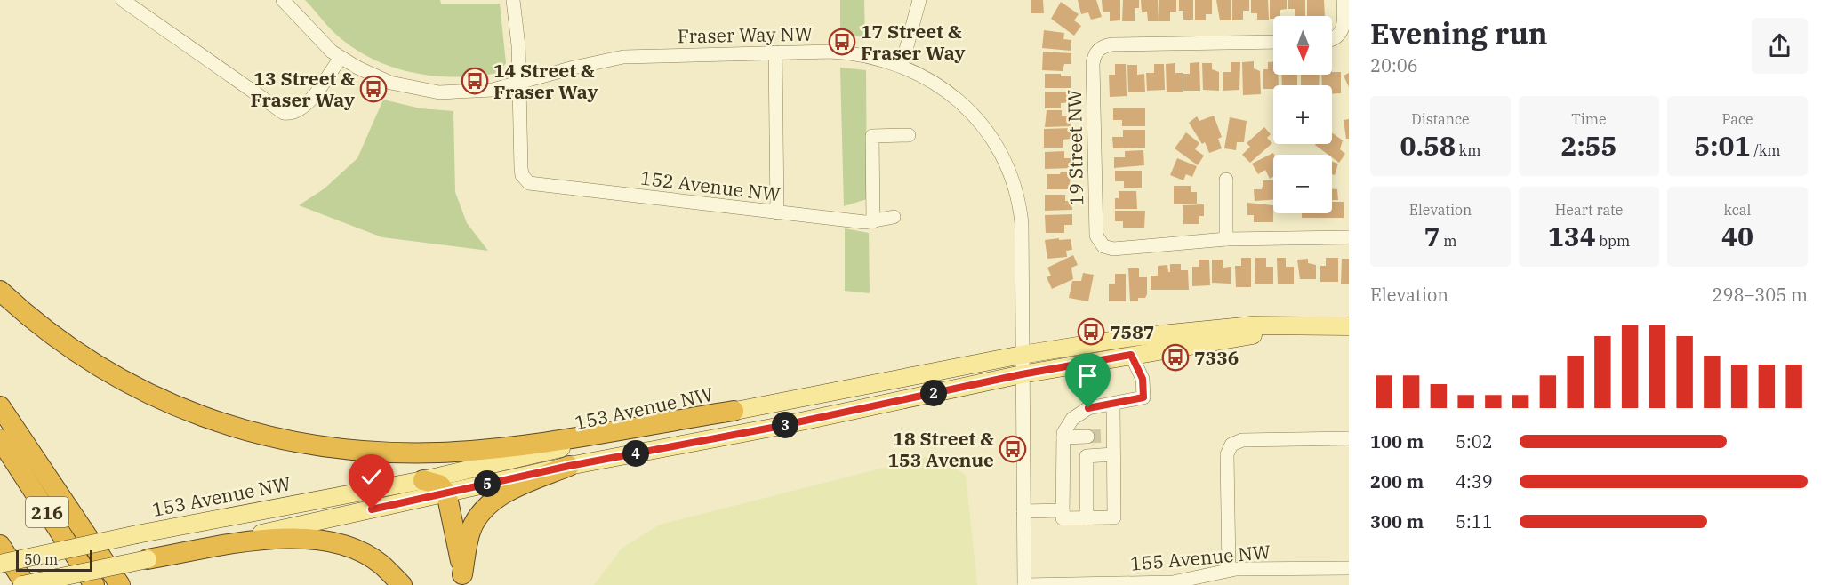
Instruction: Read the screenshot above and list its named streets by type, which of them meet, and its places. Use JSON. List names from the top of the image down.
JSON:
{
  "streets": {
    "highway": ["216"],
    "main road": ["153 Avenue NW"],
    "street": [
      "Fraser Way NW",
      "19 Street NW",
      "152 Avenue NW",
      "155 Avenue NW"
    ]
  },
  "crossings": [
    ["Fraser Way NW", "152 Avenue NW"],
    ["Fraser Way NW", "153 Avenue NW"],
    ["Fraser Way NW", "155 Avenue NW"]
  ],
  "places": {
    "bus stop": [
      "17 Street & Fraser Way",
      "14 Street & Fraser Way",
      "13 Street & Fraser Way",
      "7587",
      "7336",
      "18 Street & 153 Avenue"
    ]
  },
  "scale_bar": "50 m",
  "north": "bottom",
  "page": {
    "heading": ["Evening run", "20:06"],
    "map_buttons": ["+", "−"],
    "stats": [
      ["Distance", "0.58 km"],
      ["Time", "2:55"],
      ["Pace", "5:01 /km"],
      ["Elevation", "7 m"],
      ["Heart rate", "134 bpm"],
      ["kcal", "40"]
    ],
    "chart": ["Elevation", "298–305 m"],
    "pins": [
      "2",
      "3",
      "4",
      "5"
    ],
    "list": [
      {
        "name": "100 m",
        "note": "5:02"
      },
      {
        "name": "200 m",
        "note": "4:39"
      },
      {
        "name": "300 m",
        "note": "5:11"
      }
    ],
    "scale": "50 m"
  }
}
